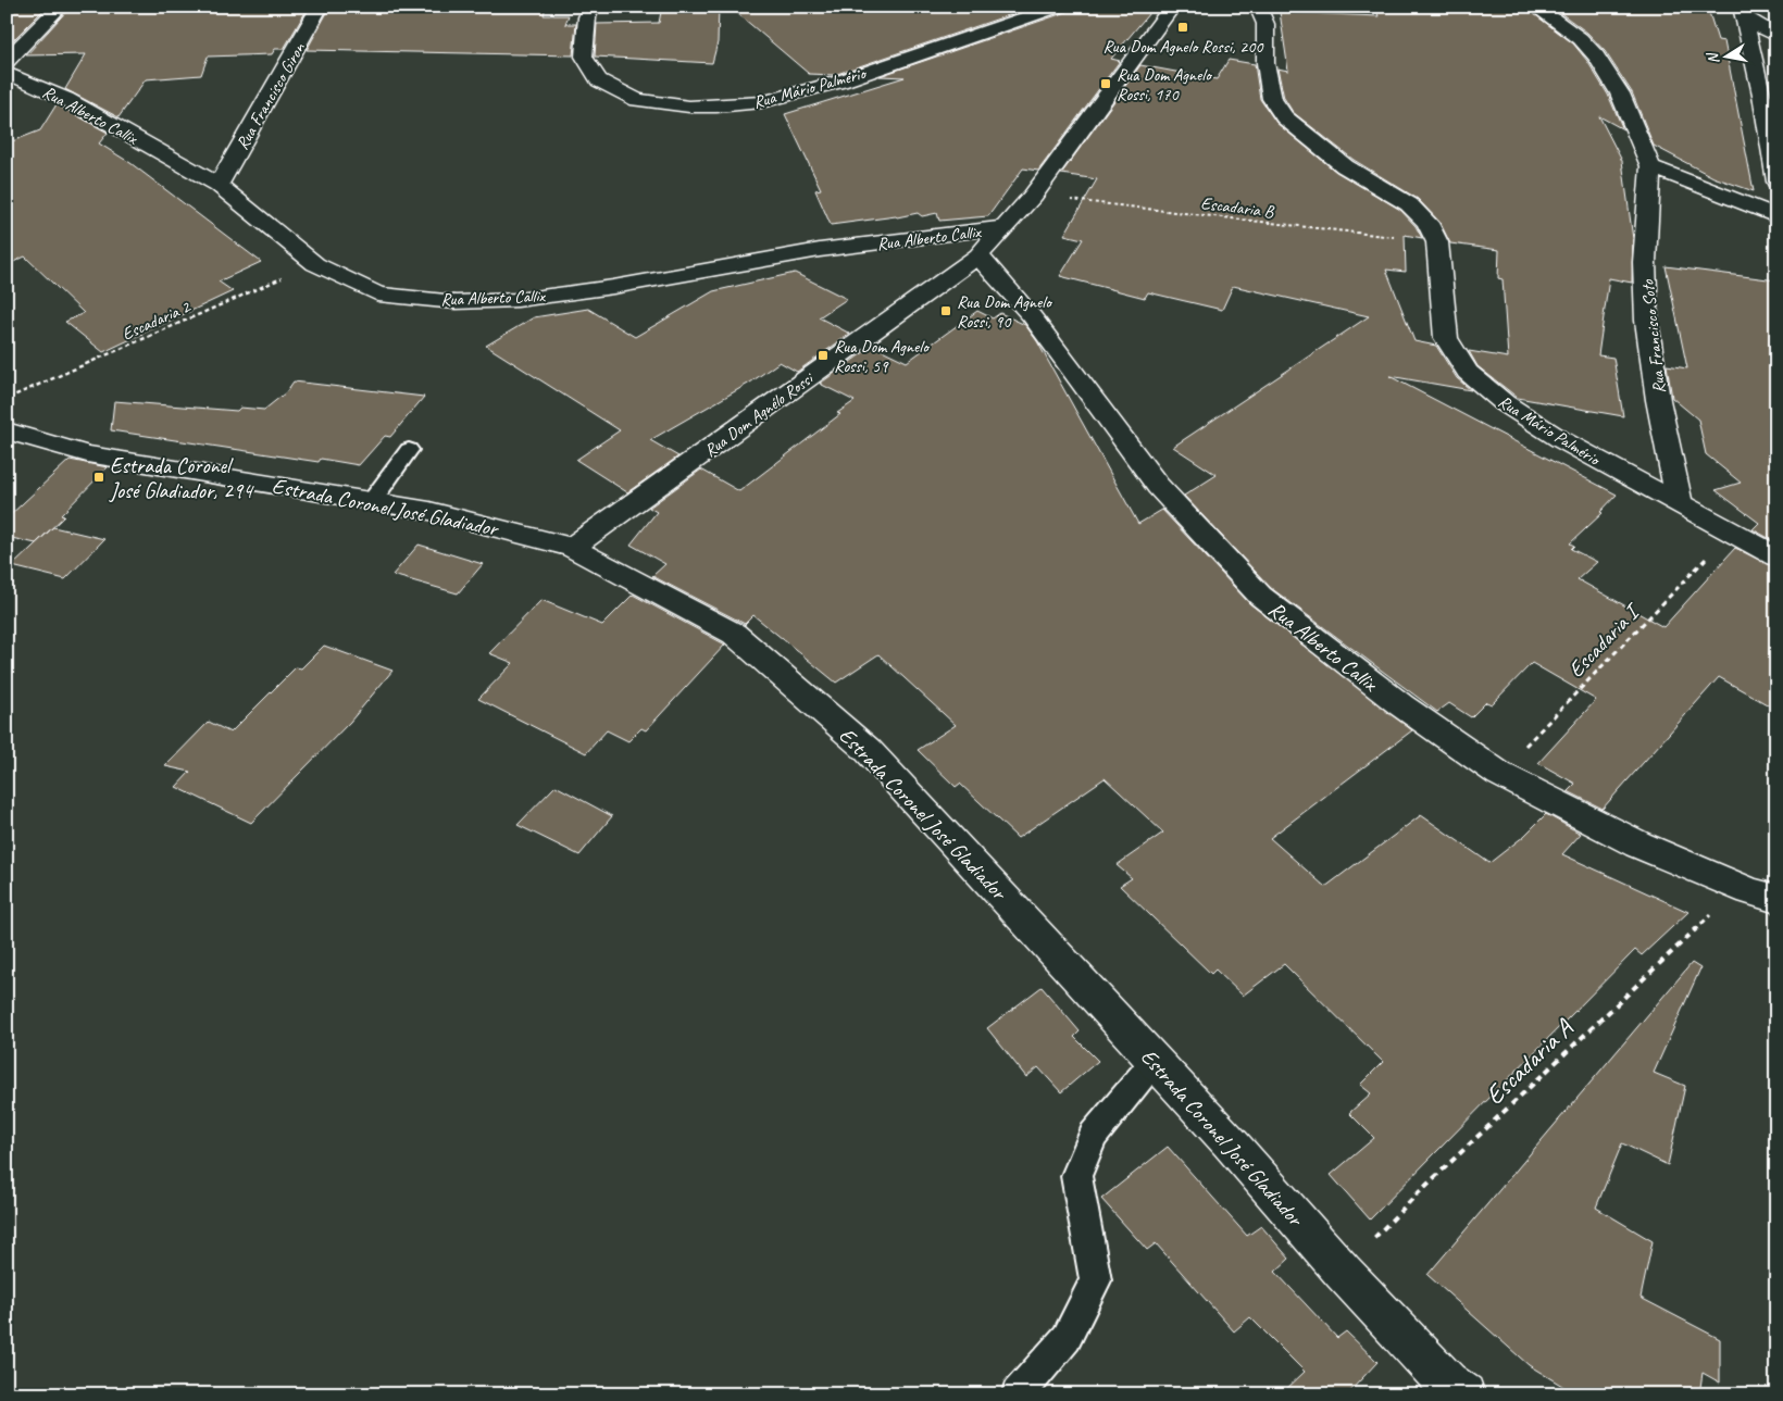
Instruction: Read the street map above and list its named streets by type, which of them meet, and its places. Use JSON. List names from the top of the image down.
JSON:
{
  "streets": {
    "street": [
      "Rua Mário Palmério",
      "Rua Francisco Giron",
      "Rua Alberto Callix",
      "Rua Francisco Soto",
      "Rua Dom Agnélo Rossi",
      "Estrada Coronel José Gladiador"
    ],
    "path": [
      "Escadaria B",
      "Escadaria 2",
      "Escadaria I",
      "Escadaria A"
    ]
  },
  "crossings": [
    ["Rua Mário Palmério", "Escadaria B"],
    ["Rua Mário Palmério", "Rua Francisco Soto"],
    ["Rua Mário Palmério", "Escadaria I"],
    ["Rua Francisco Giron", "Rua Alberto Callix"],
    ["Rua Alberto Callix", "Escadaria 2"],
    ["Rua Alberto Callix", "Rua Dom Agnélo Rossi"],
    ["Rua Alberto Callix", "Escadaria I"],
    ["Rua Alberto Callix", "Escadaria A"],
    ["Escadaria B", "Rua Dom Agnélo Rossi"],
    ["Rua Dom Agnélo Rossi", "Estrada Coronel José Gladiador"],
    ["Estrada Coronel José Gladiador", "Escadaria A"]
  ],
  "places": {
    "transit": [
      "Rua Dom Agnelo Rossi, 200",
      "Rua Dom Agnelo Rossi, 170",
      "Rua Dom Agnelo Rossi, 90",
      "Rua Dom Agnelo Rossi, 59",
      "Estrada Coronel José Gladiador, 294"
    ]
  },
  "north": "left"
}
